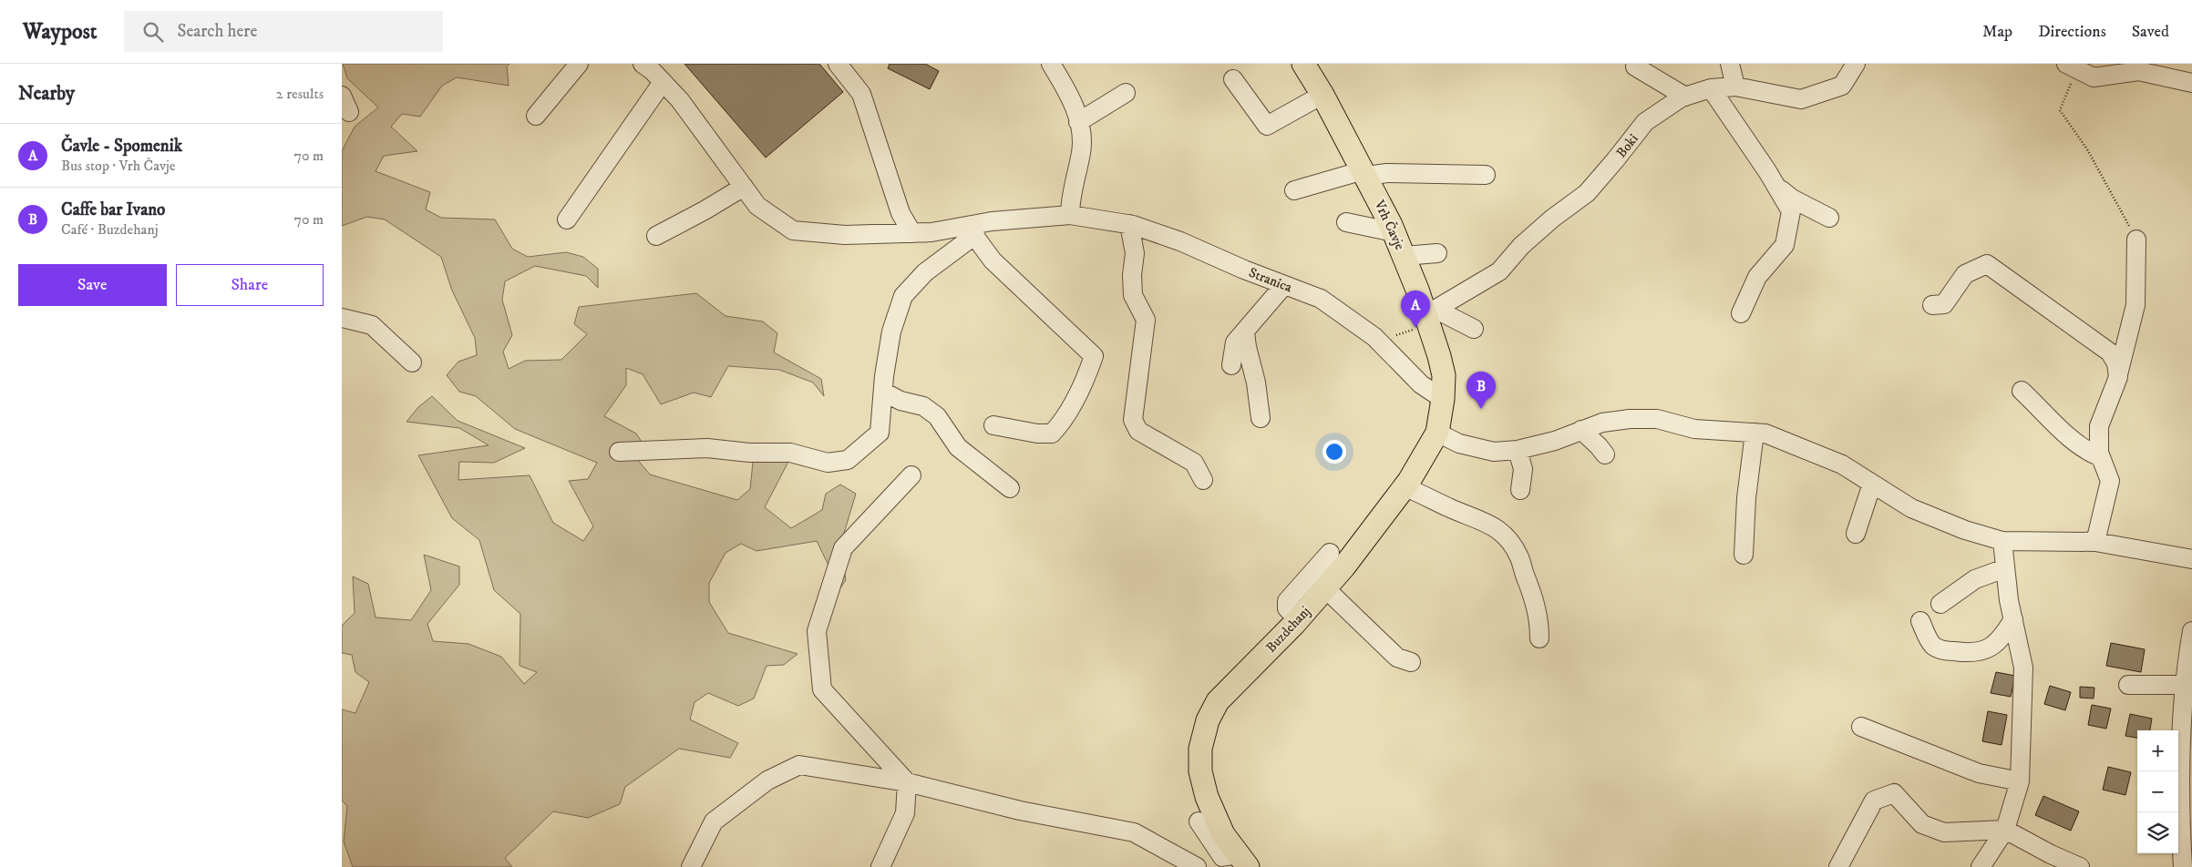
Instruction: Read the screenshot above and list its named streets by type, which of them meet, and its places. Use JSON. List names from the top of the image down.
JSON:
{
  "streets": {
    "main road": ["Vrh Čavje", "Buzdehanj"],
    "street": ["Boki", "Stranica"]
  },
  "crossings": [
    ["Boki", "Vrh Čavje"],
    ["Vrh Čavje", "Stranica"],
    ["Vrh Čavje", "Buzdehanj"],
    ["Stranica", "Buzdehanj"]
  ],
  "page": {
    "header": "Waypost",
    "search": "Search here",
    "nav": ["Map", "Directions", "Saved"],
    "heading": ["Nearby", "2 results"],
    "list": [
      {
        "mark": "A",
        "name": "Čavle - Spomenik",
        "note": "Bus stop · Vrh Čavje",
        "value": "70 m"
      },
      {
        "mark": "B",
        "name": "Caffe bar Ivano",
        "note": "Café · Buzdehanj",
        "value": "70 m"
      }
    ],
    "buttons": ["Save", "Share"],
    "pins": ["A", "B"],
    "map_buttons": ["+", "−"]
  }
}
